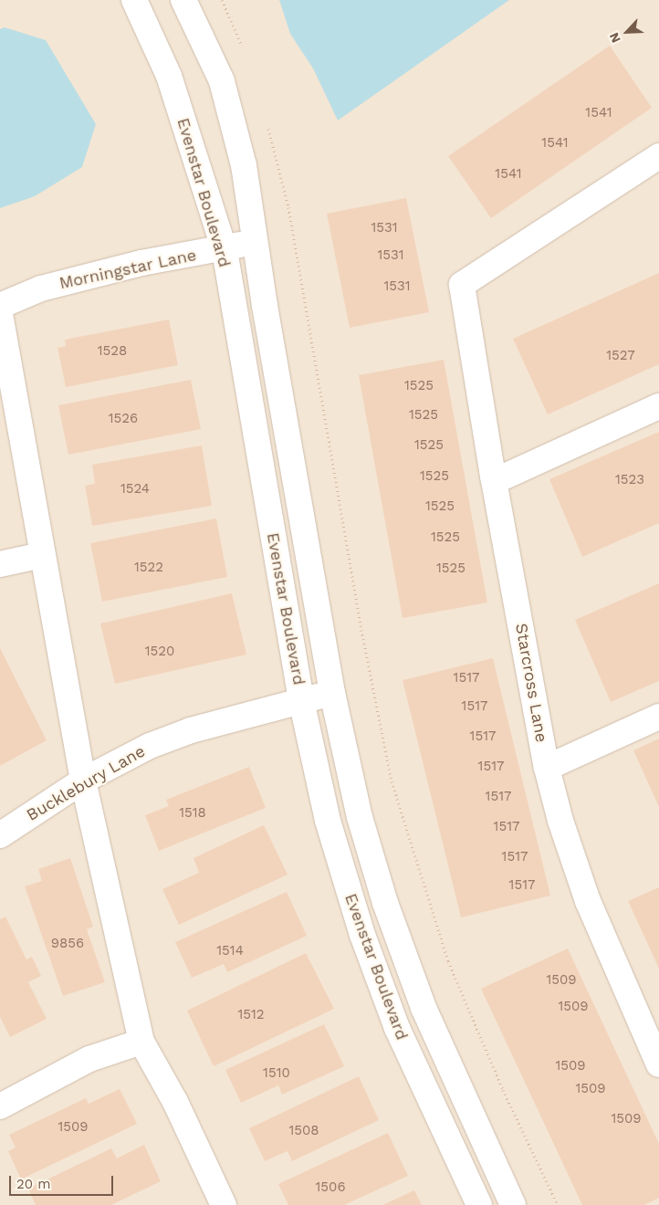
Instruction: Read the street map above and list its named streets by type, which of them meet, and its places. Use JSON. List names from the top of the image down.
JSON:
{
  "streets": {
    "street": [
      "Evenstar Boulevard",
      "Morningstar Lane",
      "Starcross Lane",
      "Bucklebury Lane"
    ]
  },
  "crossings": [
    ["Evenstar Boulevard", "Morningstar Lane"],
    ["Evenstar Boulevard", "Bucklebury Lane"]
  ],
  "house_numbers": [
    "1541",
    "1541",
    "1541",
    "1531",
    "1531",
    "1531",
    "1528",
    "1527",
    "1525",
    "1525",
    "1526",
    "1525",
    "1525",
    "1523",
    "1524",
    "1525",
    "1525",
    "1522",
    "1525",
    "1520",
    "1517",
    "1517",
    "1517",
    "1517",
    "1517",
    "1518",
    "1517",
    "1517",
    "1517",
    "9856",
    "1514",
    "1509",
    "1509",
    "1512",
    "1509",
    "1510",
    "1509",
    "1509",
    "1509",
    "1508",
    "1506"
  ],
  "scale_bar": "20 m",
  "north": "bottom left"
}
